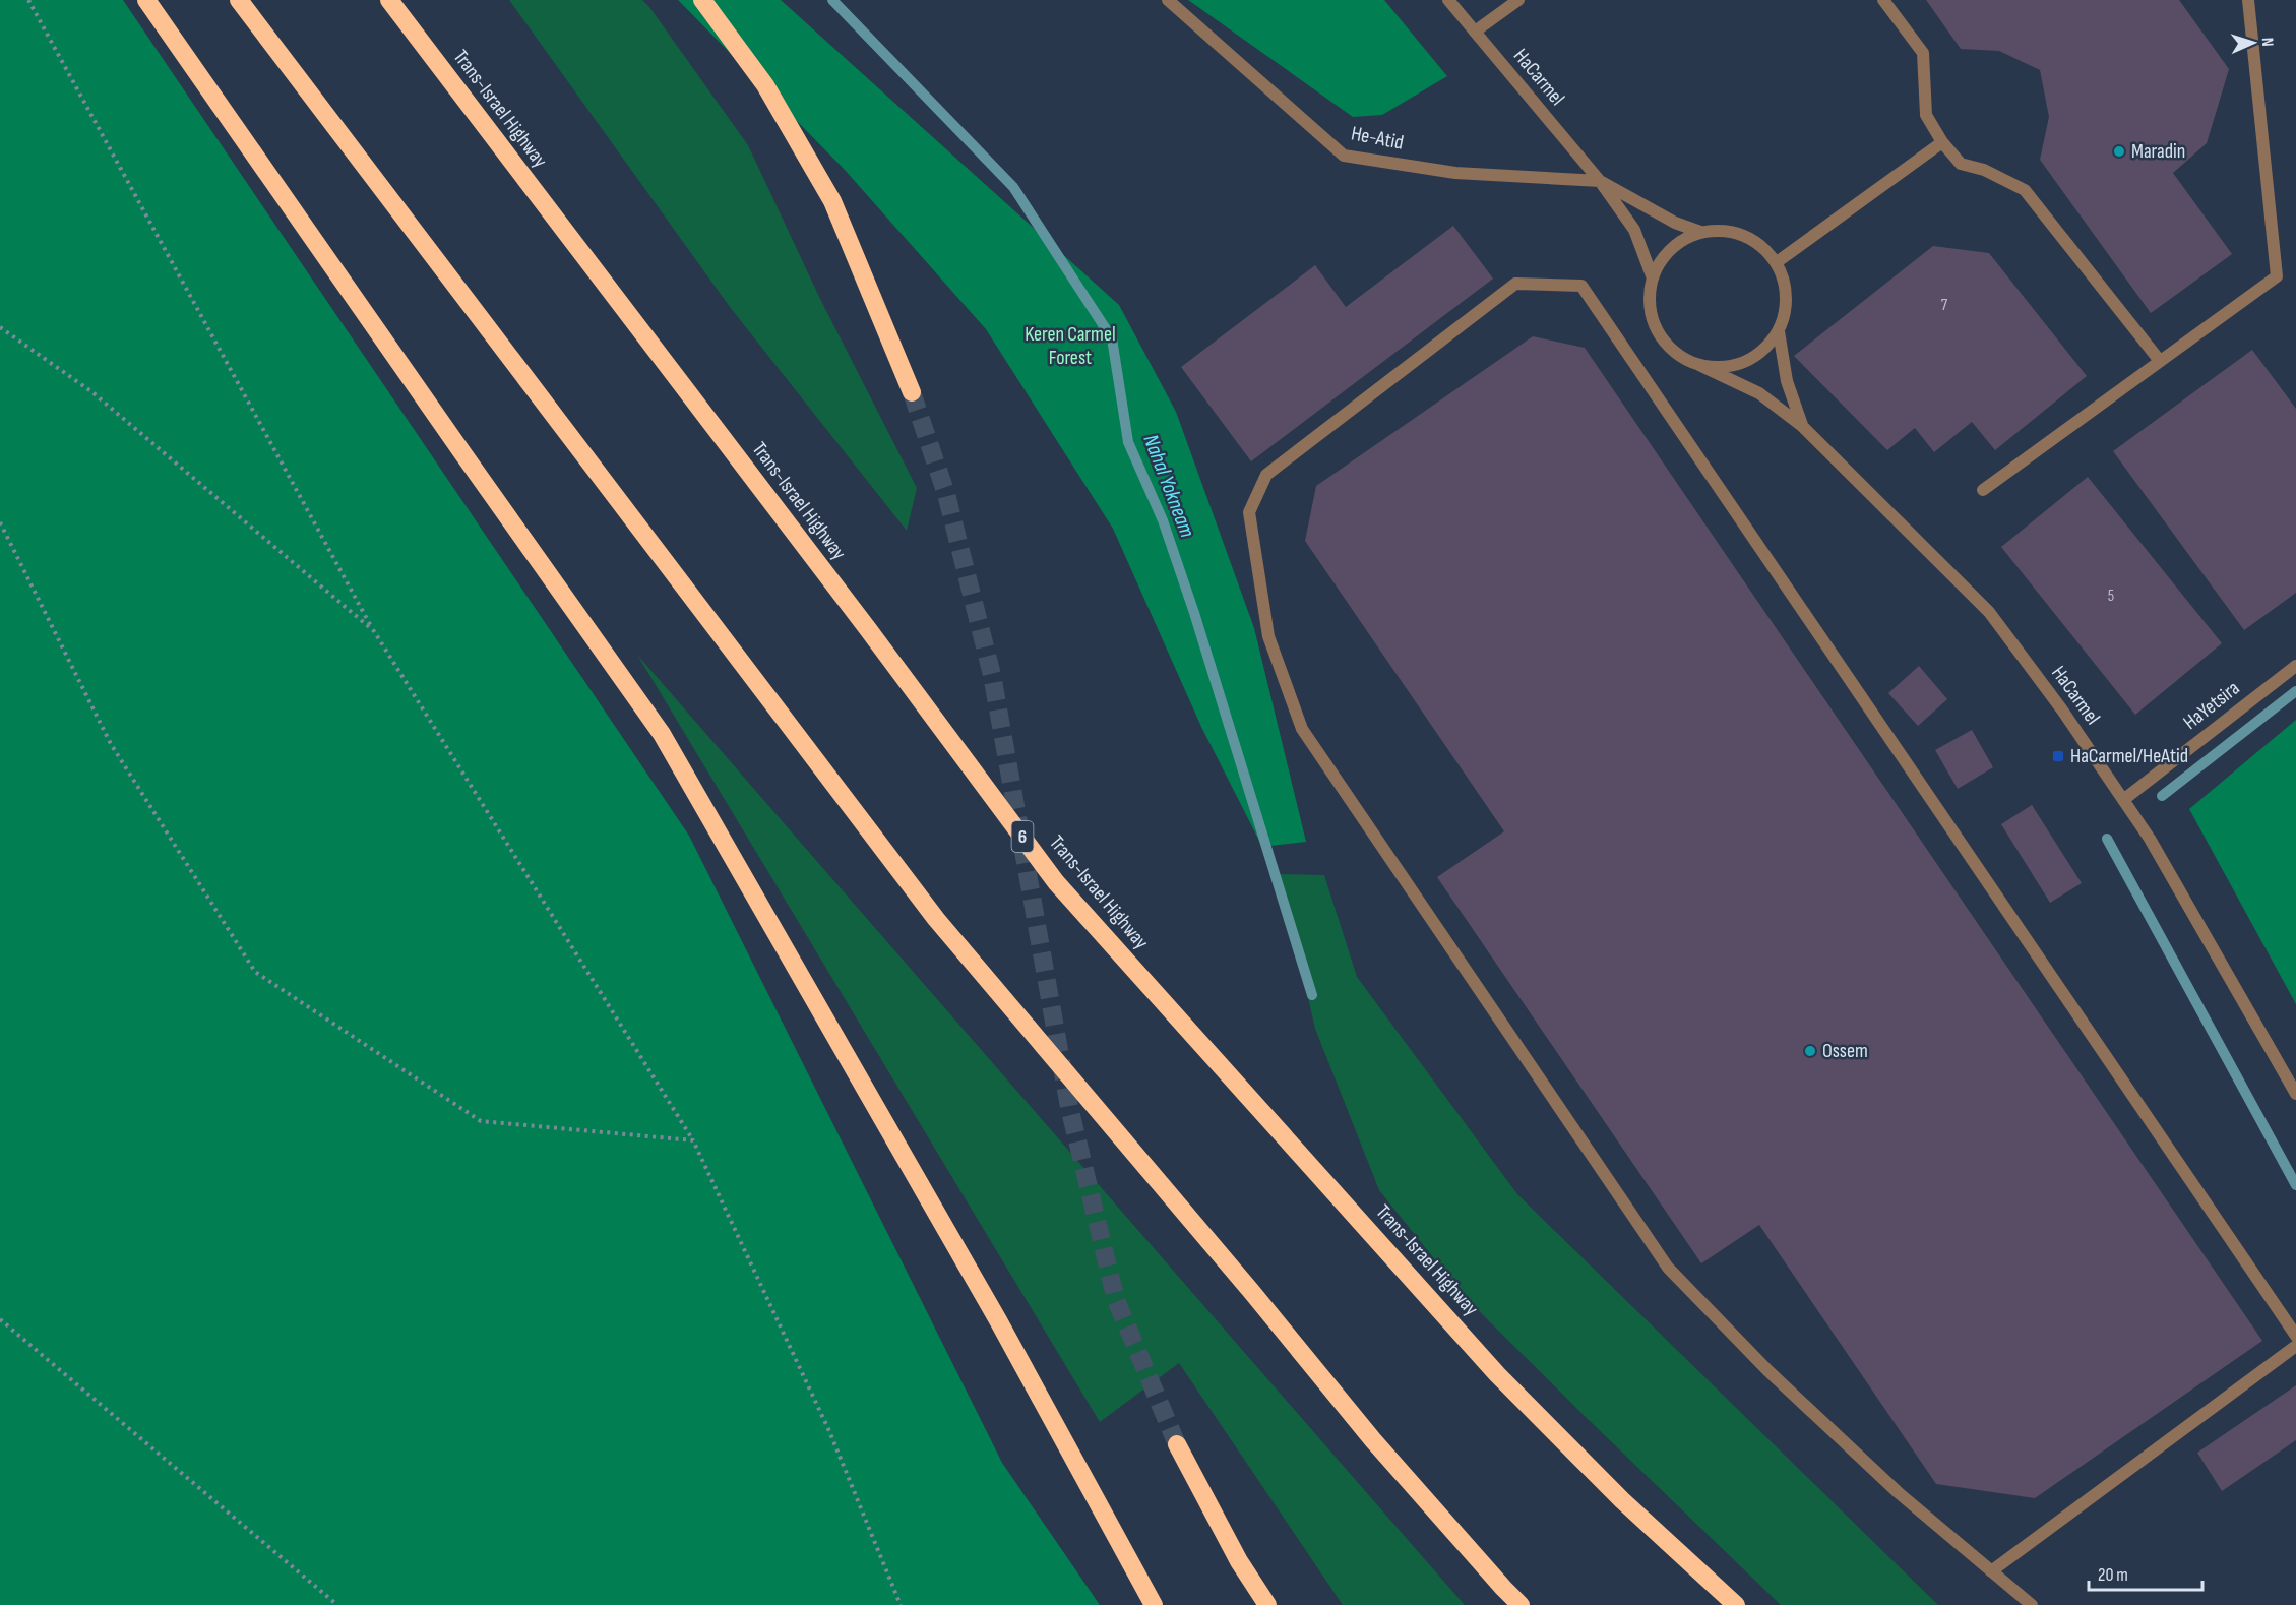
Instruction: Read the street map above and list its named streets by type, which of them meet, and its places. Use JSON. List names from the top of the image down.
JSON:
{
  "streets": {
    "highway": ["Trans-Israel Highway", "6"],
    "street": ["HaCarmel", "He-Atid", "HaYetsira"]
  },
  "crossings": [
    ["HaCarmel", "He-Atid"],
    ["HaCarmel", "HaYetsira"]
  ],
  "water": ["Nahal Yokneam"],
  "parks": ["Keren Carmel Forest"],
  "places": {
    "other": ["Maradin", "Ossem"],
    "transit": ["HaCarmel/HeAtid"]
  },
  "house_numbers": ["7", "5"],
  "scale_bar": "20 m",
  "north": "right"
}
